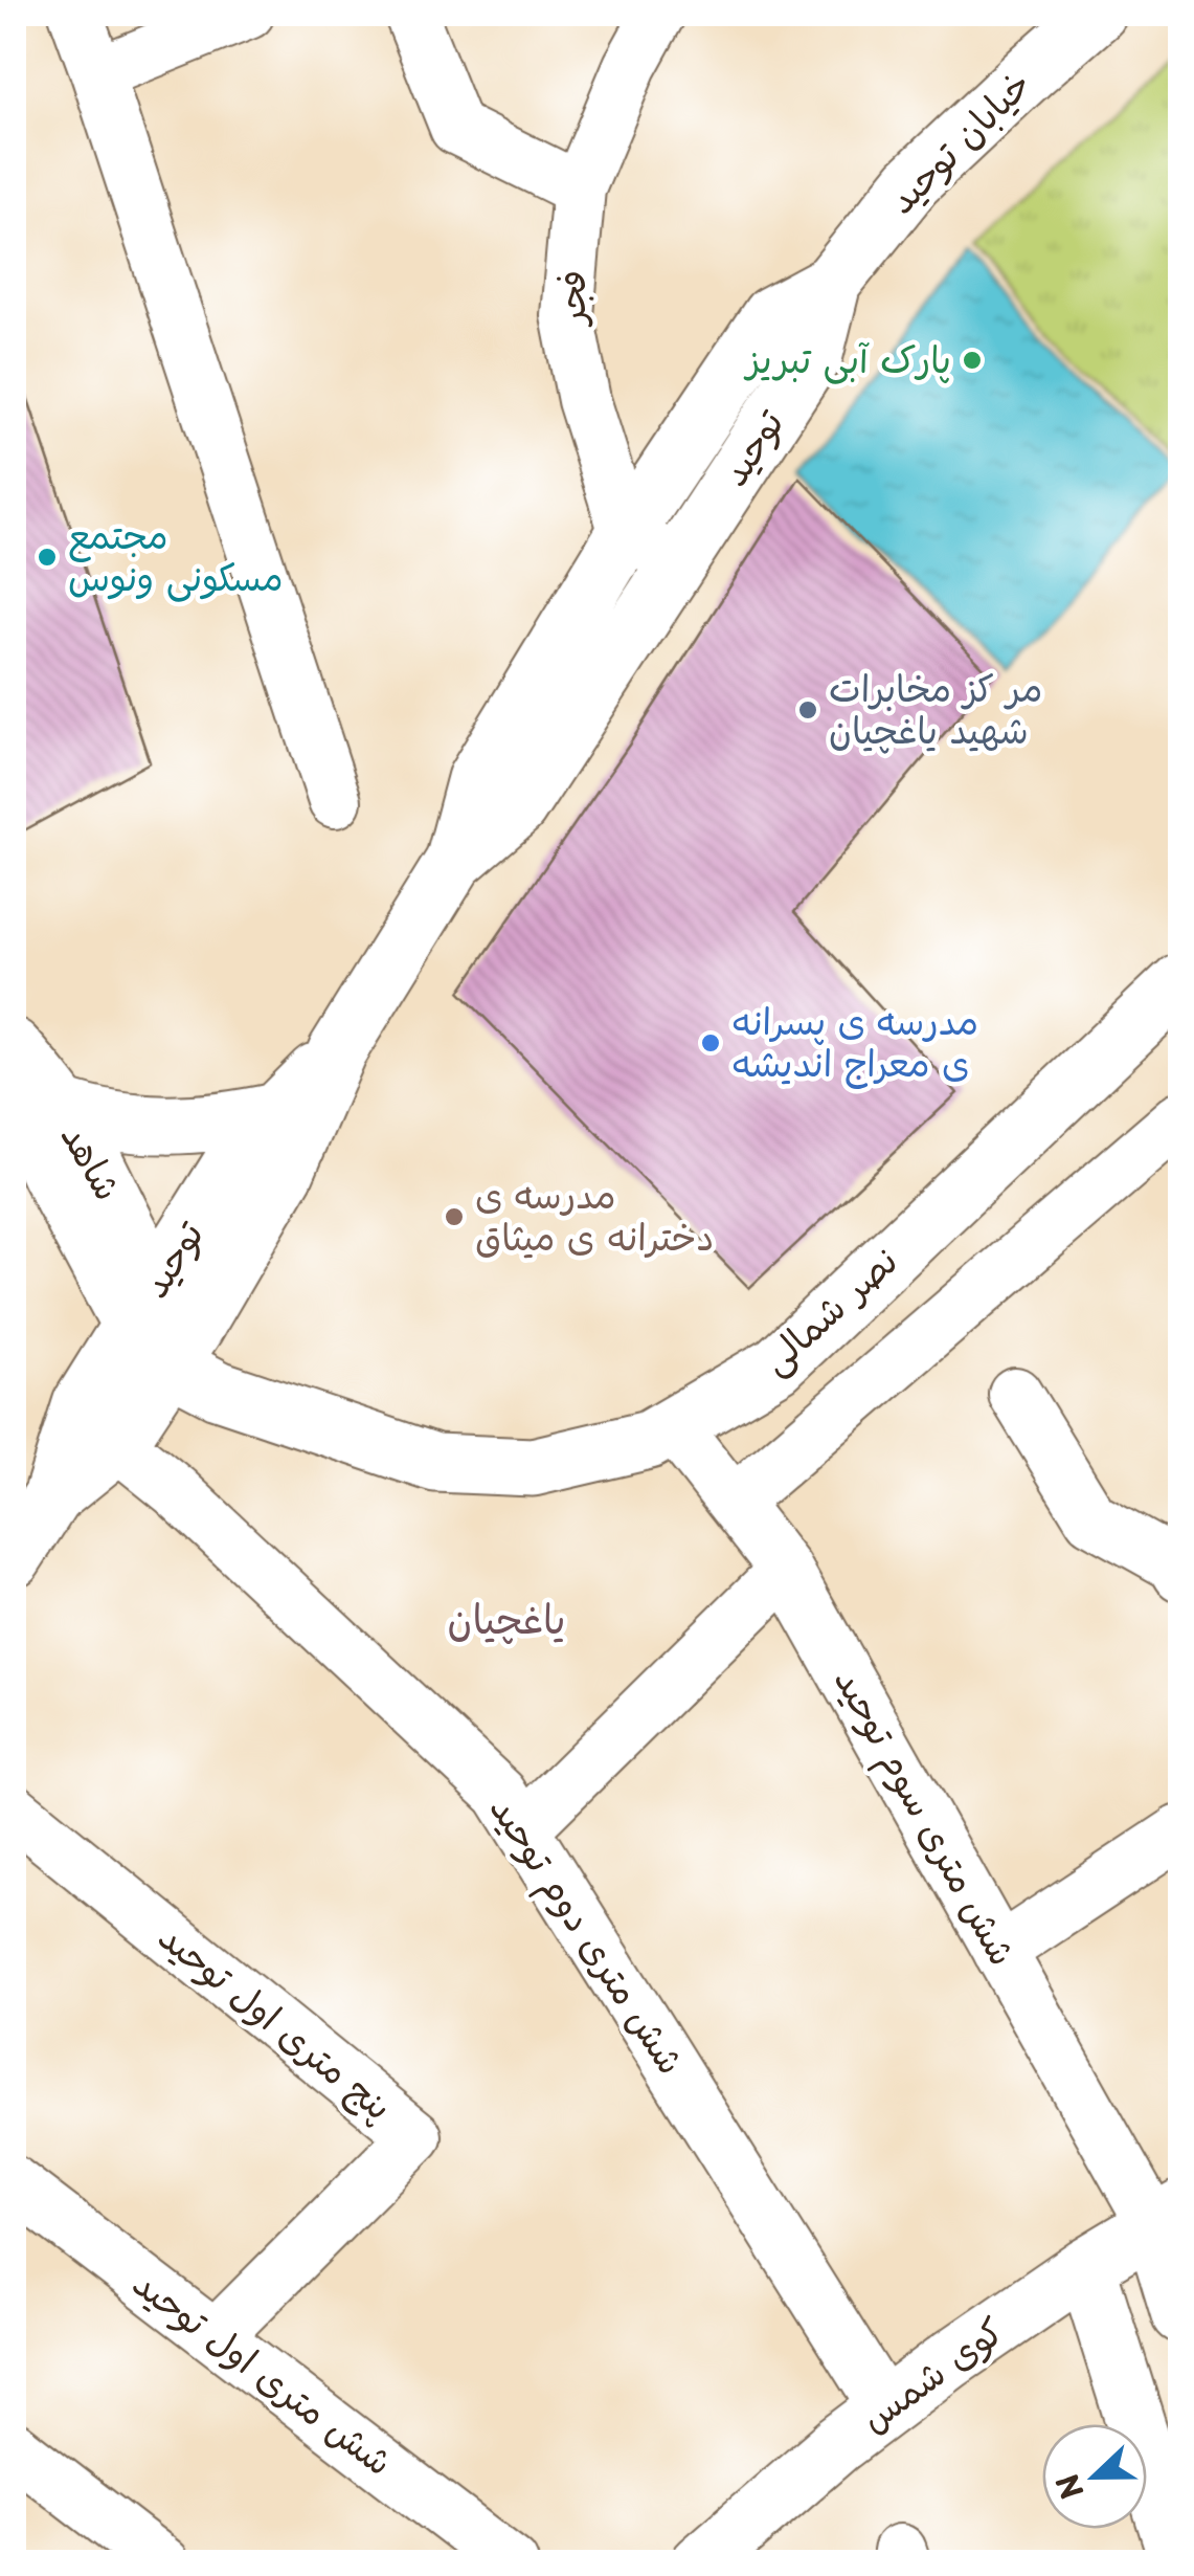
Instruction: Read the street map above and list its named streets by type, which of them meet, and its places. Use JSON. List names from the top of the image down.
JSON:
{
  "streets": {
    "main road": [
      "خیابان توحید",
      "توحید",
      "شاهد",
      "نصر شمالی",
      "کوی شمس"
    ],
    "street": [
      "فجر",
      "شش متری سوم توحید",
      "شش متری دوم توحید",
      "پنج متری اول توحید",
      "شش متری اول توحید"
    ]
  },
  "crossings": [
    ["خیابان توحید", "توحید"],
    ["فجر", "توحید"],
    ["توحید", "شاهد"],
    ["توحید", "نصر شمالی"],
    ["توحید", "شش متری دوم توحید"],
    ["شاهد", "نصر شمالی"],
    ["نصر شمالی", "شش متری سوم توحید"],
    ["شش متری سوم توحید", "کوی شمس"],
    ["شش متری دوم توحید", "کوی شمس"],
    ["پنج متری اول توحید", "شش متری اول توحید"]
  ],
  "districts": ["یاغچیان"],
  "places": [
    "پارک آبی تبریز",
    "مجتمع مسکونی ونوس",
    "مر کز مخابرات شهید یاغچیان",
    "مدرسه ی پسرانه ی معراج اندیشه",
    "مدرسه ی دخترانه ی میثاق"
  ],
  "north": "left"
}
